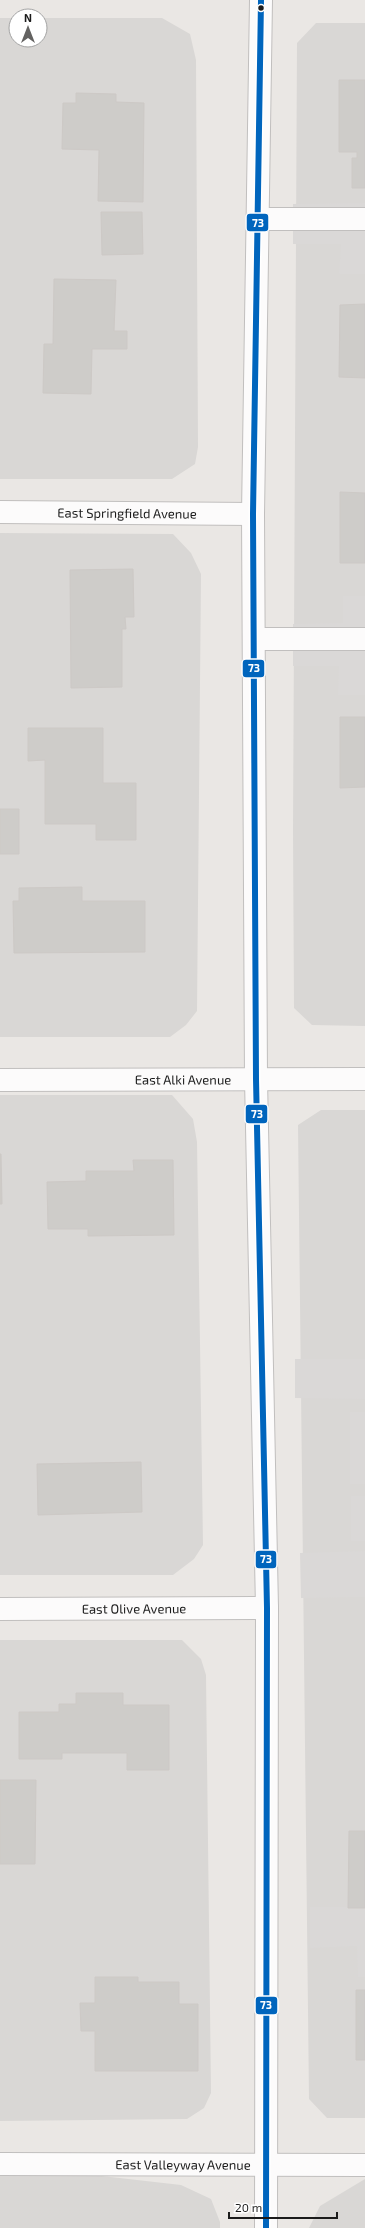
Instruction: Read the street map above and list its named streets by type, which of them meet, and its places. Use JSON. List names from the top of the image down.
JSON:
{
  "streets": {
    "street": [
      "East Springfield Avenue",
      "East Alki Avenue",
      "East Olive Avenue",
      "East Valleyway Avenue"
    ]
  },
  "lines": ["transit line 73"],
  "scale_bar": "20 m",
  "north": "top"
}
